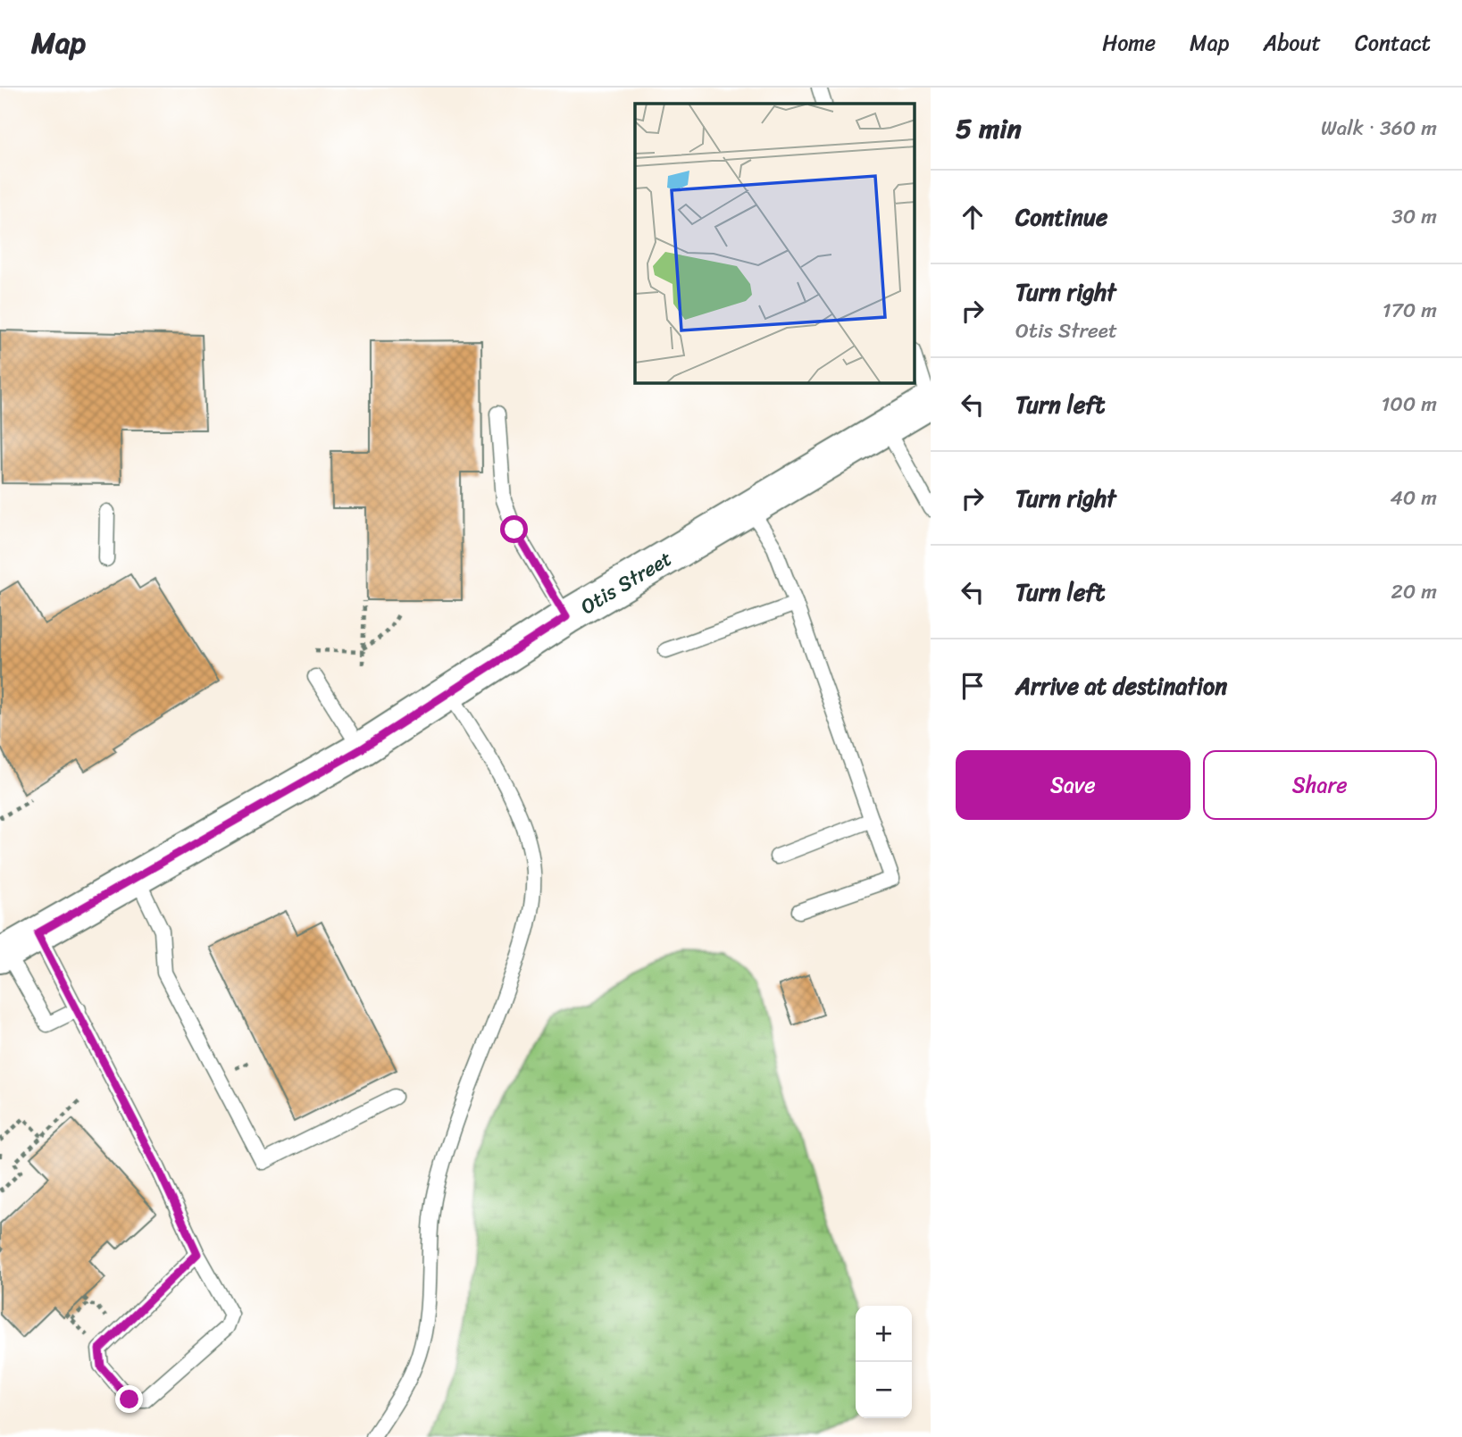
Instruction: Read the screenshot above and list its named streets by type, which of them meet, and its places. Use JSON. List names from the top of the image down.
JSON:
{
  "streets": {
    "main road": ["Otis Street"]
  },
  "page": {
    "header": "Map",
    "nav": [
      "Home",
      "Map",
      "About",
      "Contact"
    ],
    "heading": ["5 min", "Walk · 360 m"],
    "list": [
      ["Continue", "30 m"],
      ["Turn right", "Otis Street", "170 m"],
      ["Turn left", "100 m"],
      ["Turn right", "40 m"],
      ["Turn left", "20 m"],
      "Arrive at destination"
    ],
    "buttons": ["Save", "Share"],
    "map_buttons": ["+", "−"]
  }
}
